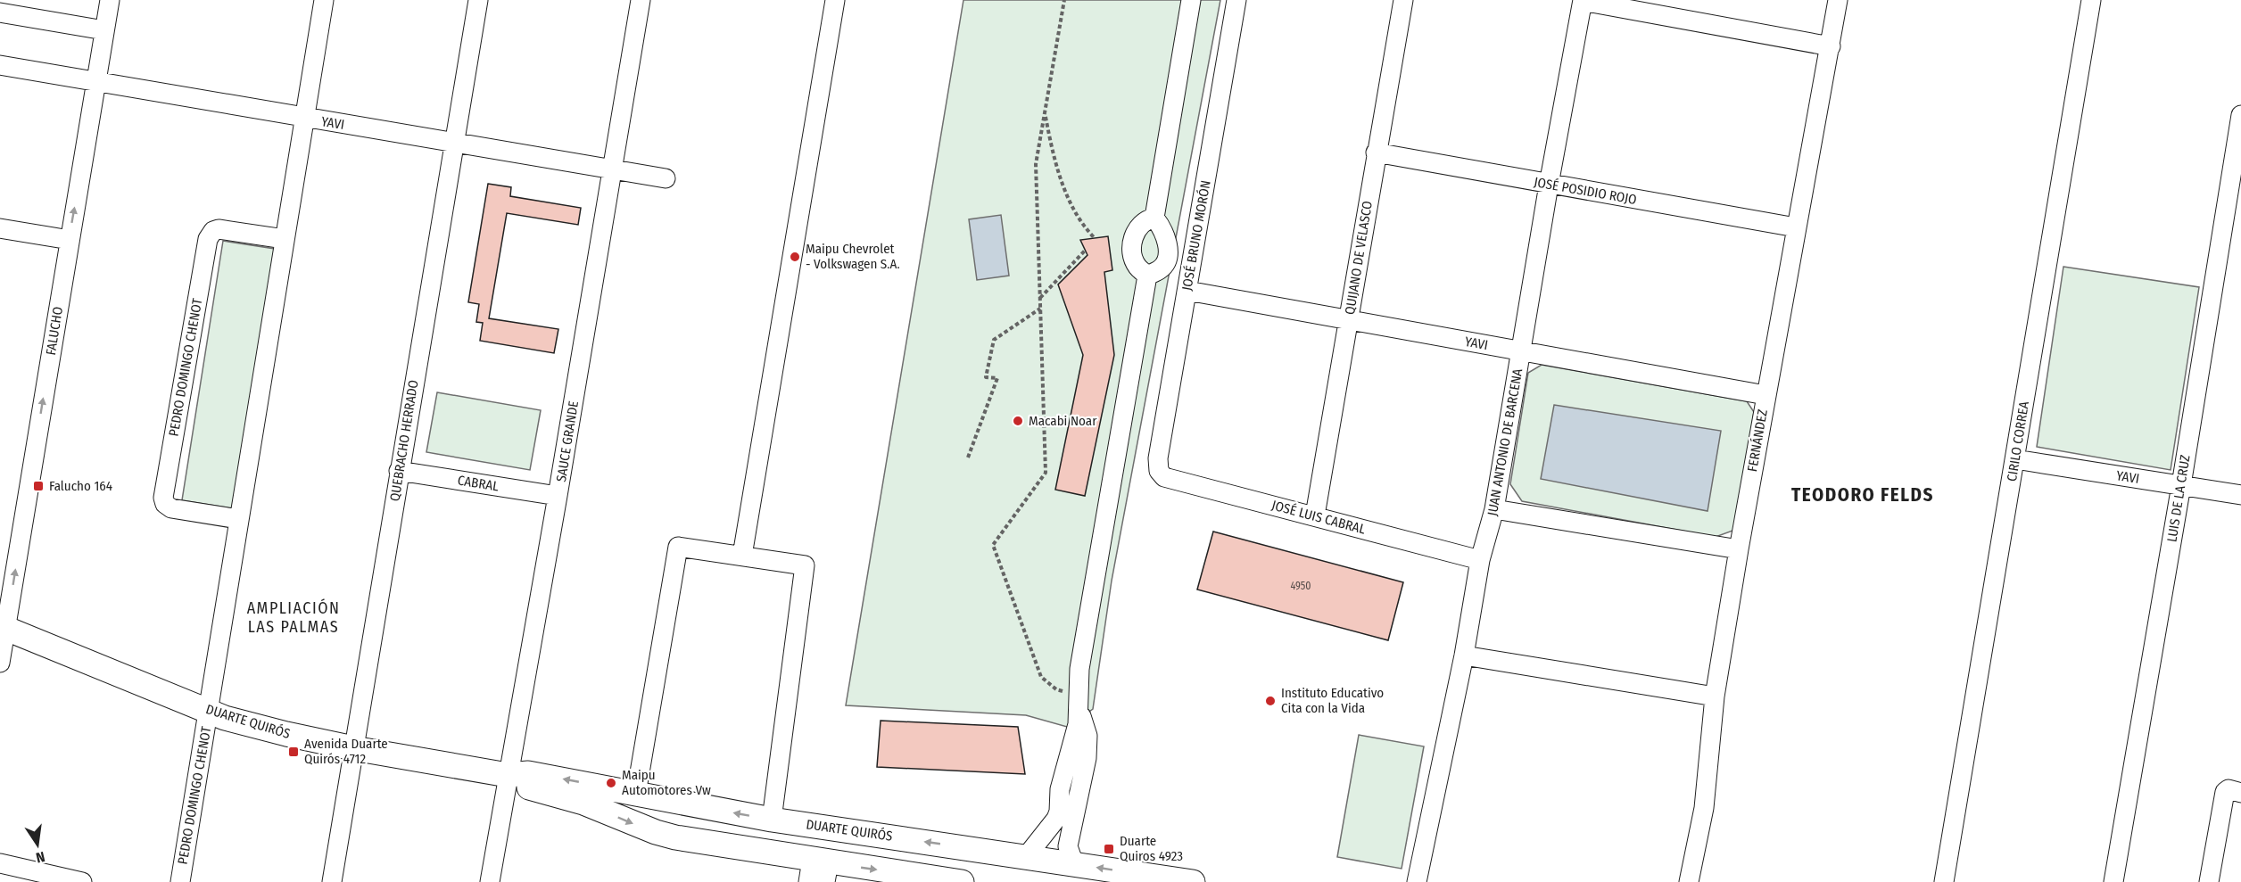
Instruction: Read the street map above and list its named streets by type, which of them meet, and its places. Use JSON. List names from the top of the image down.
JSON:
{
  "streets": {
    "main road": ["DUARTE QUIRÓS"],
    "street": [
      "YAVI",
      "JOSÉ POSIDIO ROJO",
      "JOSÉ BRUNO MORÓN",
      "QUIJANO DE VELASCO",
      "FALUCHO",
      "PEDRO DOMINGO CHENOT",
      "QUEBRACHO HERRADO",
      "FERNÁNDEZ",
      "SAUCE GRANDE",
      "CIRILO CORREA",
      "JUAN ANTONIO DE BARCENA",
      "CABRAL",
      "LUIS DE LA CRUZ",
      "JOSÉ LUIS CABRAL"
    ]
  },
  "crossings": [
    ["YAVI", "JOSÉ BRUNO MORÓN"],
    ["YAVI", "QUIJANO DE VELASCO"],
    ["YAVI", "FALUCHO"],
    ["YAVI", "PEDRO DOMINGO CHENOT"],
    ["YAVI", "QUEBRACHO HERRADO"],
    ["YAVI", "FERNÁNDEZ"],
    ["YAVI", "SAUCE GRANDE"],
    ["YAVI", "CIRILO CORREA"],
    ["YAVI", "JUAN ANTONIO DE BARCENA"],
    ["YAVI", "LUIS DE LA CRUZ"],
    ["JOSÉ POSIDIO ROJO", "QUIJANO DE VELASCO"],
    ["JOSÉ POSIDIO ROJO", "FERNÁNDEZ"],
    ["JOSÉ POSIDIO ROJO", "JUAN ANTONIO DE BARCENA"],
    ["JOSÉ BRUNO MORÓN", "JOSÉ LUIS CABRAL"],
    ["QUIJANO DE VELASCO", "JOSÉ LUIS CABRAL"],
    ["FALUCHO", "DUARTE QUIRÓS"],
    ["PEDRO DOMINGO CHENOT", "DUARTE QUIRÓS"],
    ["QUEBRACHO HERRADO", "CABRAL"],
    ["QUEBRACHO HERRADO", "DUARTE QUIRÓS"],
    ["SAUCE GRANDE", "CABRAL"],
    ["SAUCE GRANDE", "DUARTE QUIRÓS"],
    ["JUAN ANTONIO DE BARCENA", "JOSÉ LUIS CABRAL"]
  ],
  "one_way": ["FALUCHO"],
  "districts": ["TEODORO FELDS", "AMPLIACIÓN LAS PALMAS"],
  "places": {
    "other": [
      "Maipu Chevrolet - Volkswagen S.A.",
      "Macabi Noar",
      "Instituto Educativo Cita con la Vida",
      "Maipu Automotores Vw"
    ],
    "transit": ["Falucho 164", "Avenida Duarte Quirós 4712", "Duarte Quiros 4923"]
  },
  "house_numbers": ["4950"],
  "north": "bottom"
}
